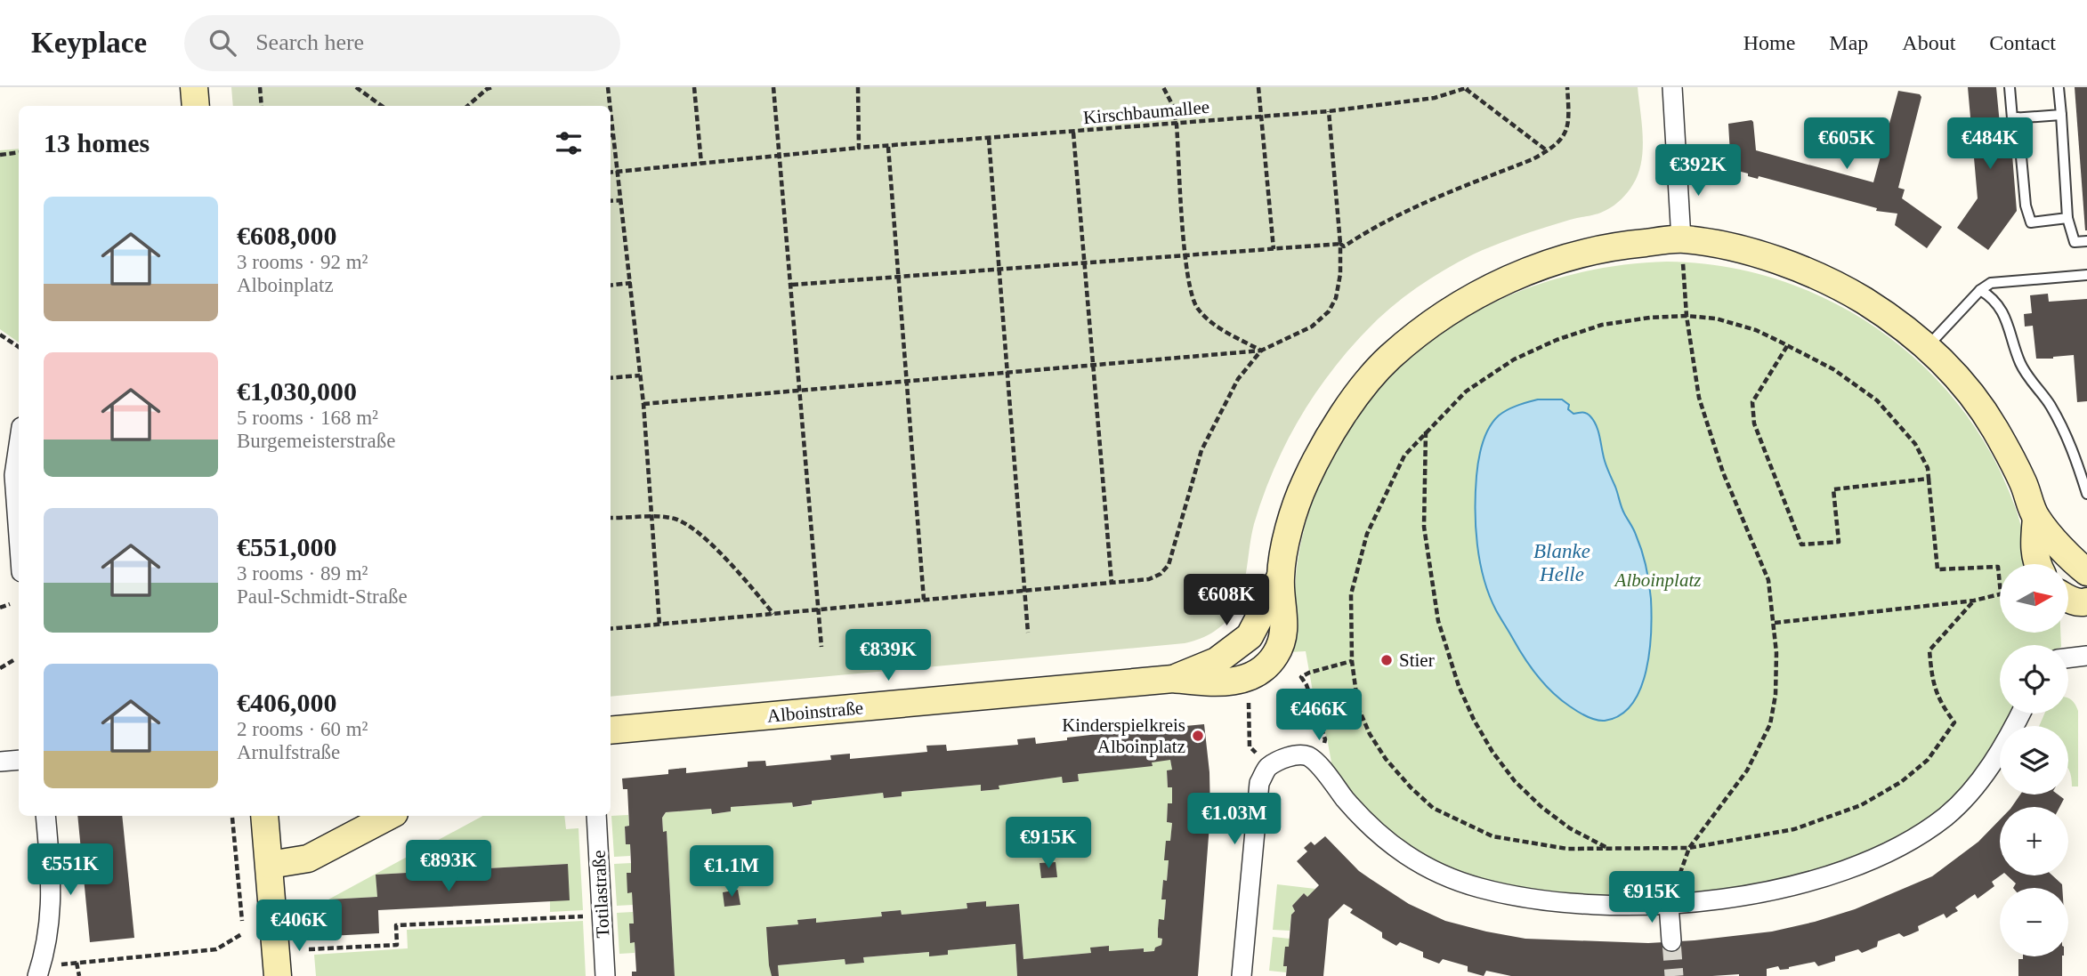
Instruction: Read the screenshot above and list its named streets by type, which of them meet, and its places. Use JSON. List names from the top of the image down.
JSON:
{
  "streets": {
    "street": ["Alboinstraße", "Totilastraße"],
    "path": ["Kirschbaumallee"]
  },
  "water": ["Blanke Helle"],
  "parks": ["Alboinplatz"],
  "places": ["Stier", "Kinderspielkreis Alboinplatz"],
  "north": "right",
  "page": {
    "header": "Keyplace",
    "search": "Search here",
    "nav": [
      "Home",
      "Map",
      "About",
      "Contact"
    ],
    "heading": "13 homes",
    "price": [
      "€605K",
      "€484K",
      "€392K",
      "€608K",
      "€839K",
      "€466K",
      "€1.03M",
      "€915K",
      "€893K",
      "€551K",
      "€1.1M",
      "€915K",
      "€406K"
    ],
    "list": [
      {
        "name": "€608,000",
        "note": "3 rooms · 92 m² · Alboinplatz"
      },
      {
        "name": "€1,030,000",
        "note": "5 rooms · 168 m² · Burgemeisterstraße"
      },
      {
        "name": "€551,000",
        "note": "3 rooms · 89 m² · Paul-Schmidt-Straße"
      },
      {
        "name": "€406,000",
        "note": "2 rooms · 60 m² · Arnulfstraße"
      }
    ],
    "map_buttons": ["+", "−"]
  }
}
